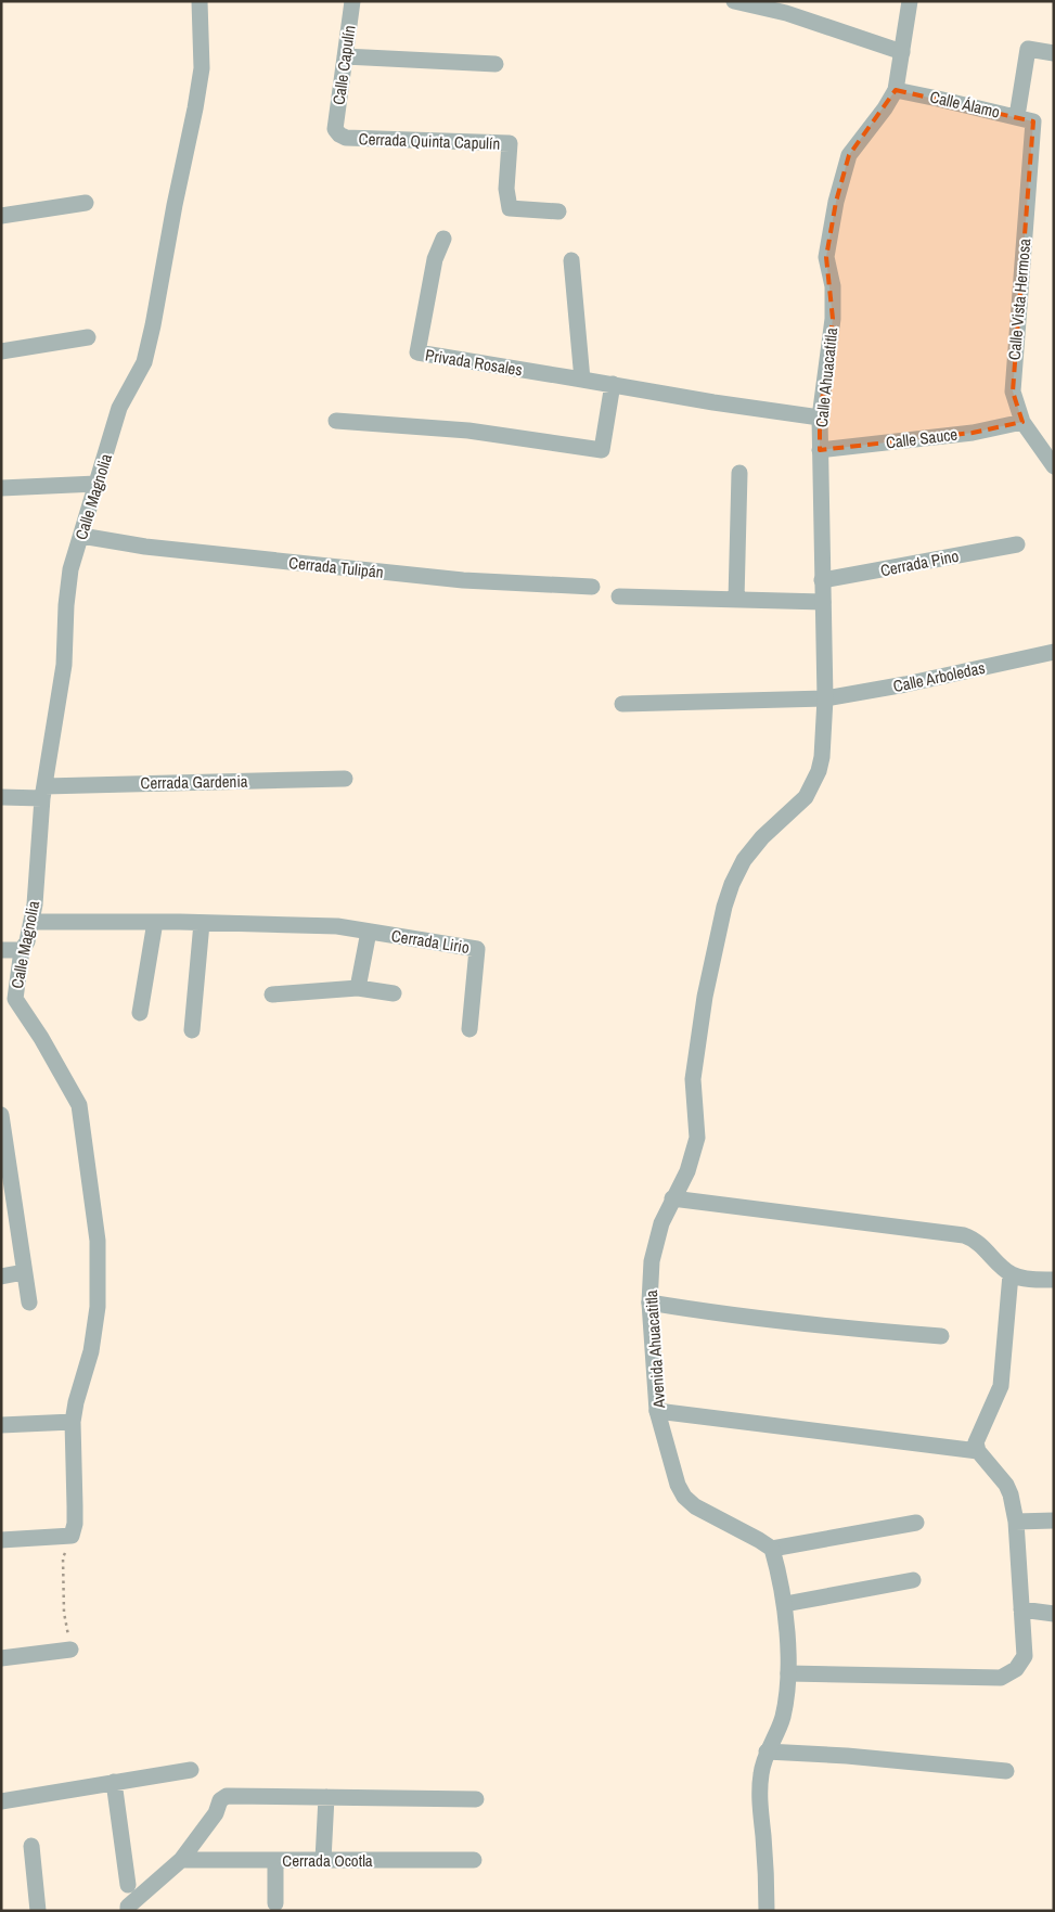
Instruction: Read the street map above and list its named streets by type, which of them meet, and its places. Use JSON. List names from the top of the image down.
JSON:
{
  "streets": {
    "street": [
      "Calle Capulín",
      "Calle Álamo",
      "Cerrada Quinta Capulín",
      "Calle Vista Hermosa",
      "Privada Rosales",
      "Calle Ahuacatitla",
      "Calle Sauce",
      "Calle Magnolia",
      "Cerrada Pino",
      "Cerrada Tulipán",
      "Calle Arboledas",
      "Cerrada Gardenia",
      "Cerrada Lirio",
      "Avenida Ahuacatitla",
      "Cerrada Ocotla"
    ]
  },
  "crossings": [
    ["Calle Capulín", "Cerrada Quinta Capulín"],
    ["Calle Álamo", "Calle Vista Hermosa"],
    ["Calle Álamo", "Calle Ahuacatitla"],
    ["Calle Vista Hermosa", "Calle Sauce"],
    ["Privada Rosales", "Calle Ahuacatitla"],
    ["Calle Ahuacatitla", "Calle Sauce"],
    ["Calle Ahuacatitla", "Cerrada Pino"],
    ["Calle Ahuacatitla", "Calle Arboledas"],
    ["Calle Ahuacatitla", "Avenida Ahuacatitla"],
    ["Calle Magnolia", "Cerrada Tulipán"],
    ["Calle Magnolia", "Cerrada Gardenia"],
    ["Calle Magnolia", "Cerrada Lirio"]
  ]
}
